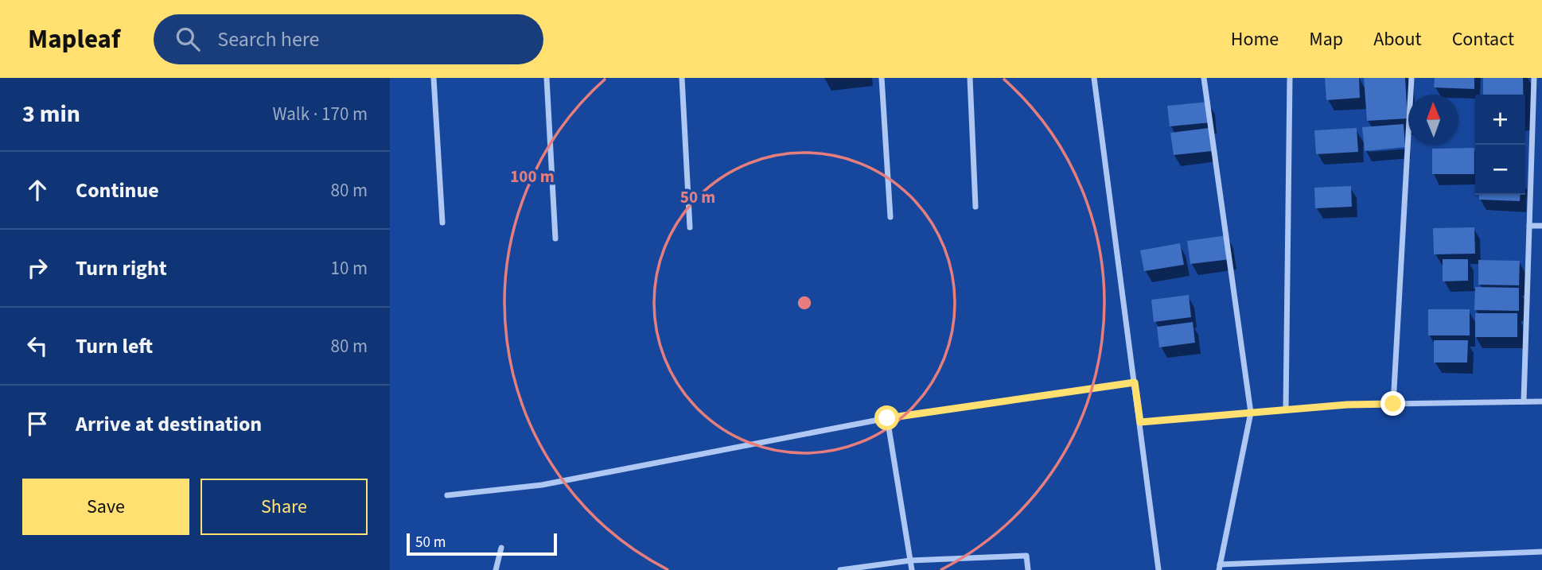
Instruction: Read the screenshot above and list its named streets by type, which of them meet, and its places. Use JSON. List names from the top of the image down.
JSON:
{
  "scale_bar": "50 m",
  "north": "top",
  "page": {
    "header": "Mapleaf",
    "search": "Search here",
    "nav": [
      "Home",
      "Map",
      "About",
      "Contact"
    ],
    "heading": ["3 min", "Walk · 170 m"],
    "map_buttons": ["+", "−"],
    "list": [
      ["Continue", "80 m"],
      ["Turn right", "10 m"],
      ["Turn left", "80 m"],
      "Arrive at destination"
    ],
    "buttons": ["Save", "Share"],
    "scale": "50 m"
  },
  "rings": ["100 m", "50 m"]
}
